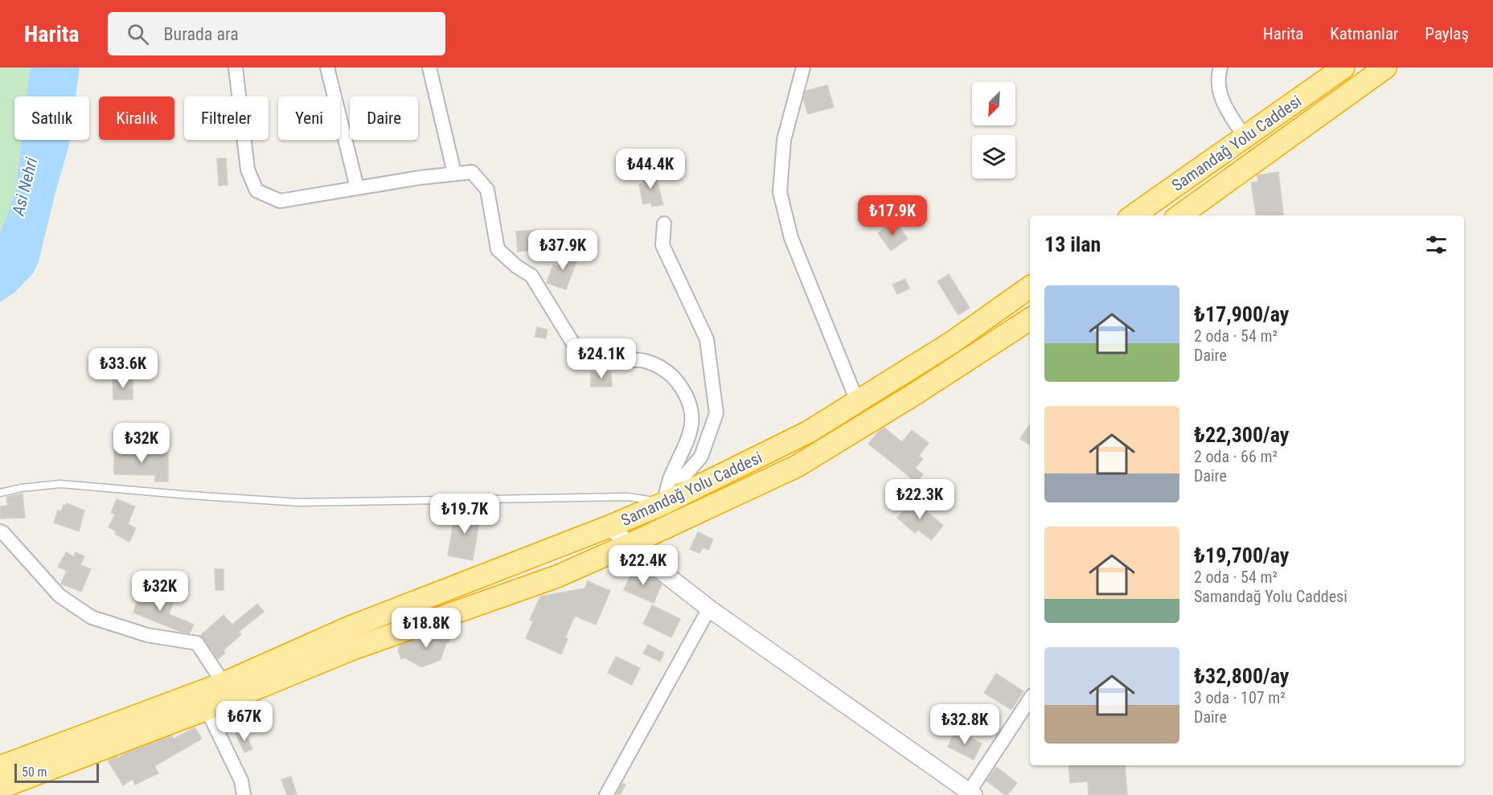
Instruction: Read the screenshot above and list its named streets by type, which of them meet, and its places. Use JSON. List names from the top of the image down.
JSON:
{
  "streets": {
    "highway": ["Samandağ Yolu Caddesi"]
  },
  "water": ["Asi Nehri"],
  "scale_bar": "50 m",
  "north": "bottom left",
  "page": {
    "header": "Harita",
    "search": "Burada ara",
    "nav": ["Harita", "Katmanlar", "Paylaş"],
    "chip": [
      "Satılık",
      "Kiralık",
      "Filtreler",
      "Yeni",
      "Daire"
    ],
    "price": [
      "₺44.4K",
      "₺17.9K",
      "₺37.9K",
      "₺24.1K",
      "₺33.6K",
      "₺32K",
      "₺22.3K",
      "₺19.7K",
      "₺22.4K",
      "₺32K",
      "₺18.8K",
      "₺67K",
      "₺32.8K"
    ],
    "heading": "13 ilan",
    "list": [
      {
        "name": "₺17,900/ay",
        "note": "2 oda · 54 m² · Daire"
      },
      {
        "name": "₺22,300/ay",
        "note": "2 oda · 66 m² · Daire"
      },
      {
        "name": "₺19,700/ay",
        "note": "2 oda · 54 m² · Samandağ Yolu Caddesi"
      },
      {
        "name": "₺32,800/ay",
        "note": "3 oda · 107 m² · Daire"
      }
    ],
    "scale": "50 m"
  }
}
